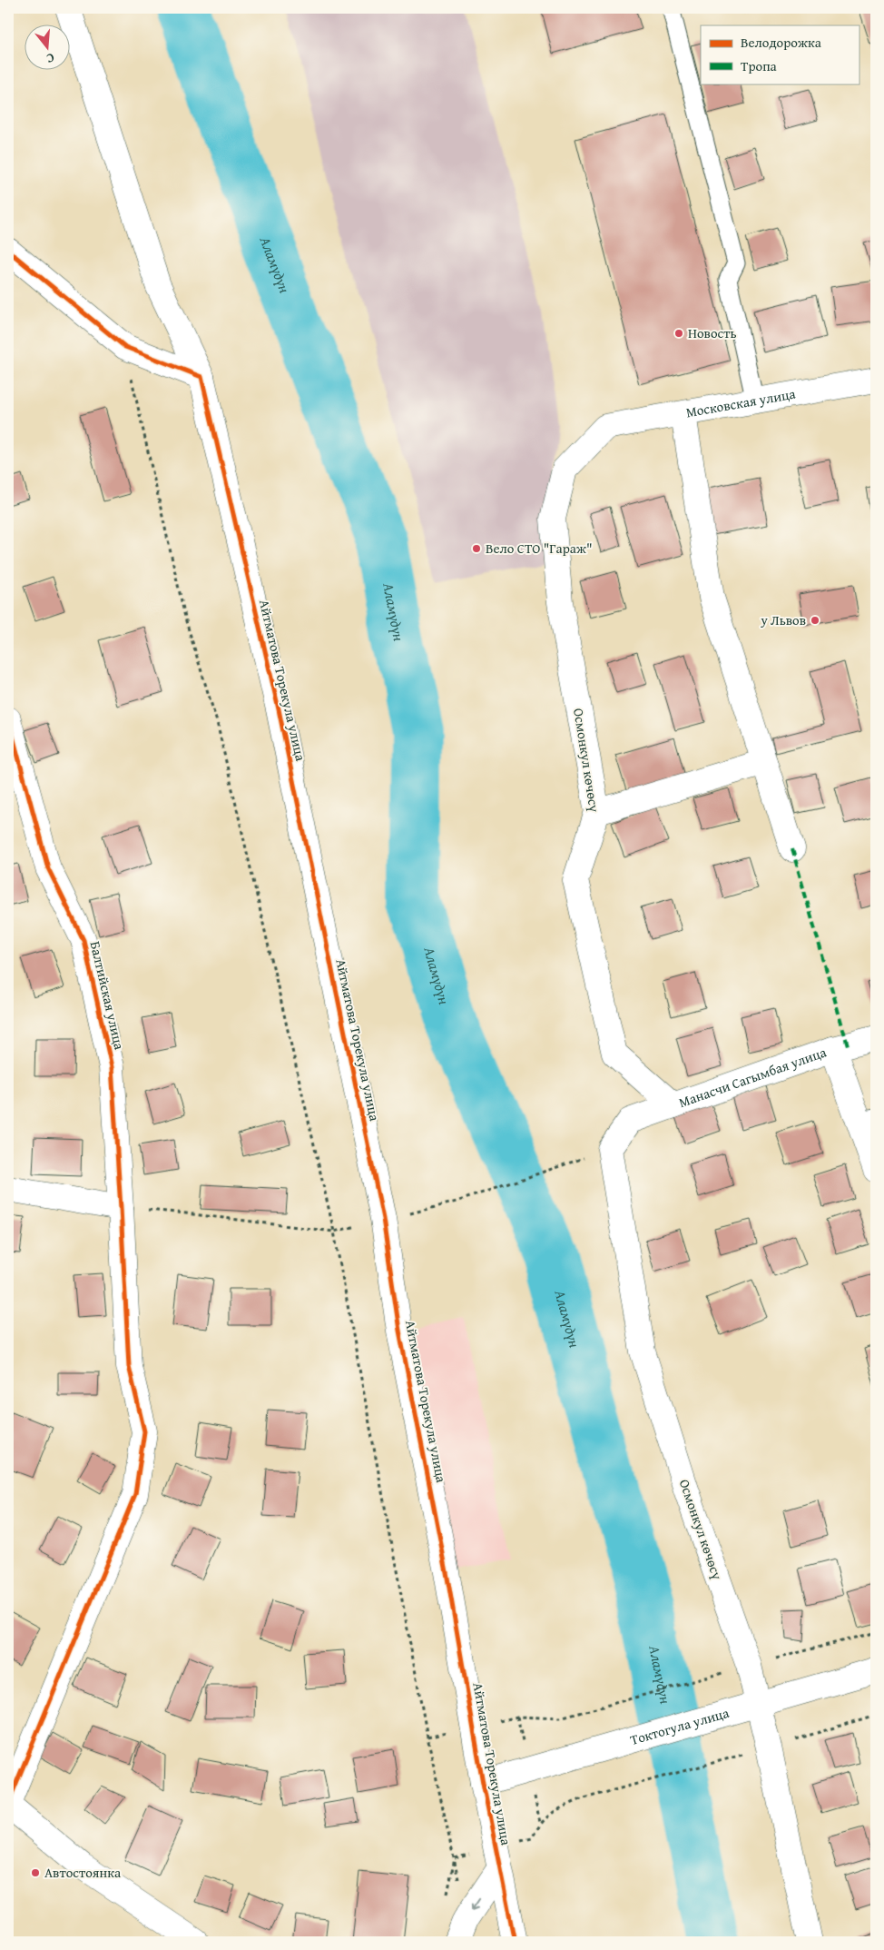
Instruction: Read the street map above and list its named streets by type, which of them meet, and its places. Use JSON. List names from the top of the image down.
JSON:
{
  "streets": {
    "street": [
      "Московская улица",
      "Айтматова Торекула улица",
      "Осмонкул көчөсү",
      "Балтийская улица",
      "Манасчи Сагымбая улица",
      "Токтогула улица"
    ]
  },
  "crossings": [
    ["Московская улица", "Осмонкул көчөсү"],
    ["Айтматова Торекула улица", "Токтогула улица"],
    ["Осмонкул көчөсү", "Манасчи Сагымбая улица"],
    ["Осмонкул көчөсү", "Токтогула улица"]
  ],
  "water": ["Аламүдүн"],
  "places": [
    "Новость",
    "Вело СТО \"Гараж\"",
    "у Львов",
    "Автостоянка"
  ],
  "legend": ["Велодорожка", "Тропа"],
  "north": "bottom"
}
